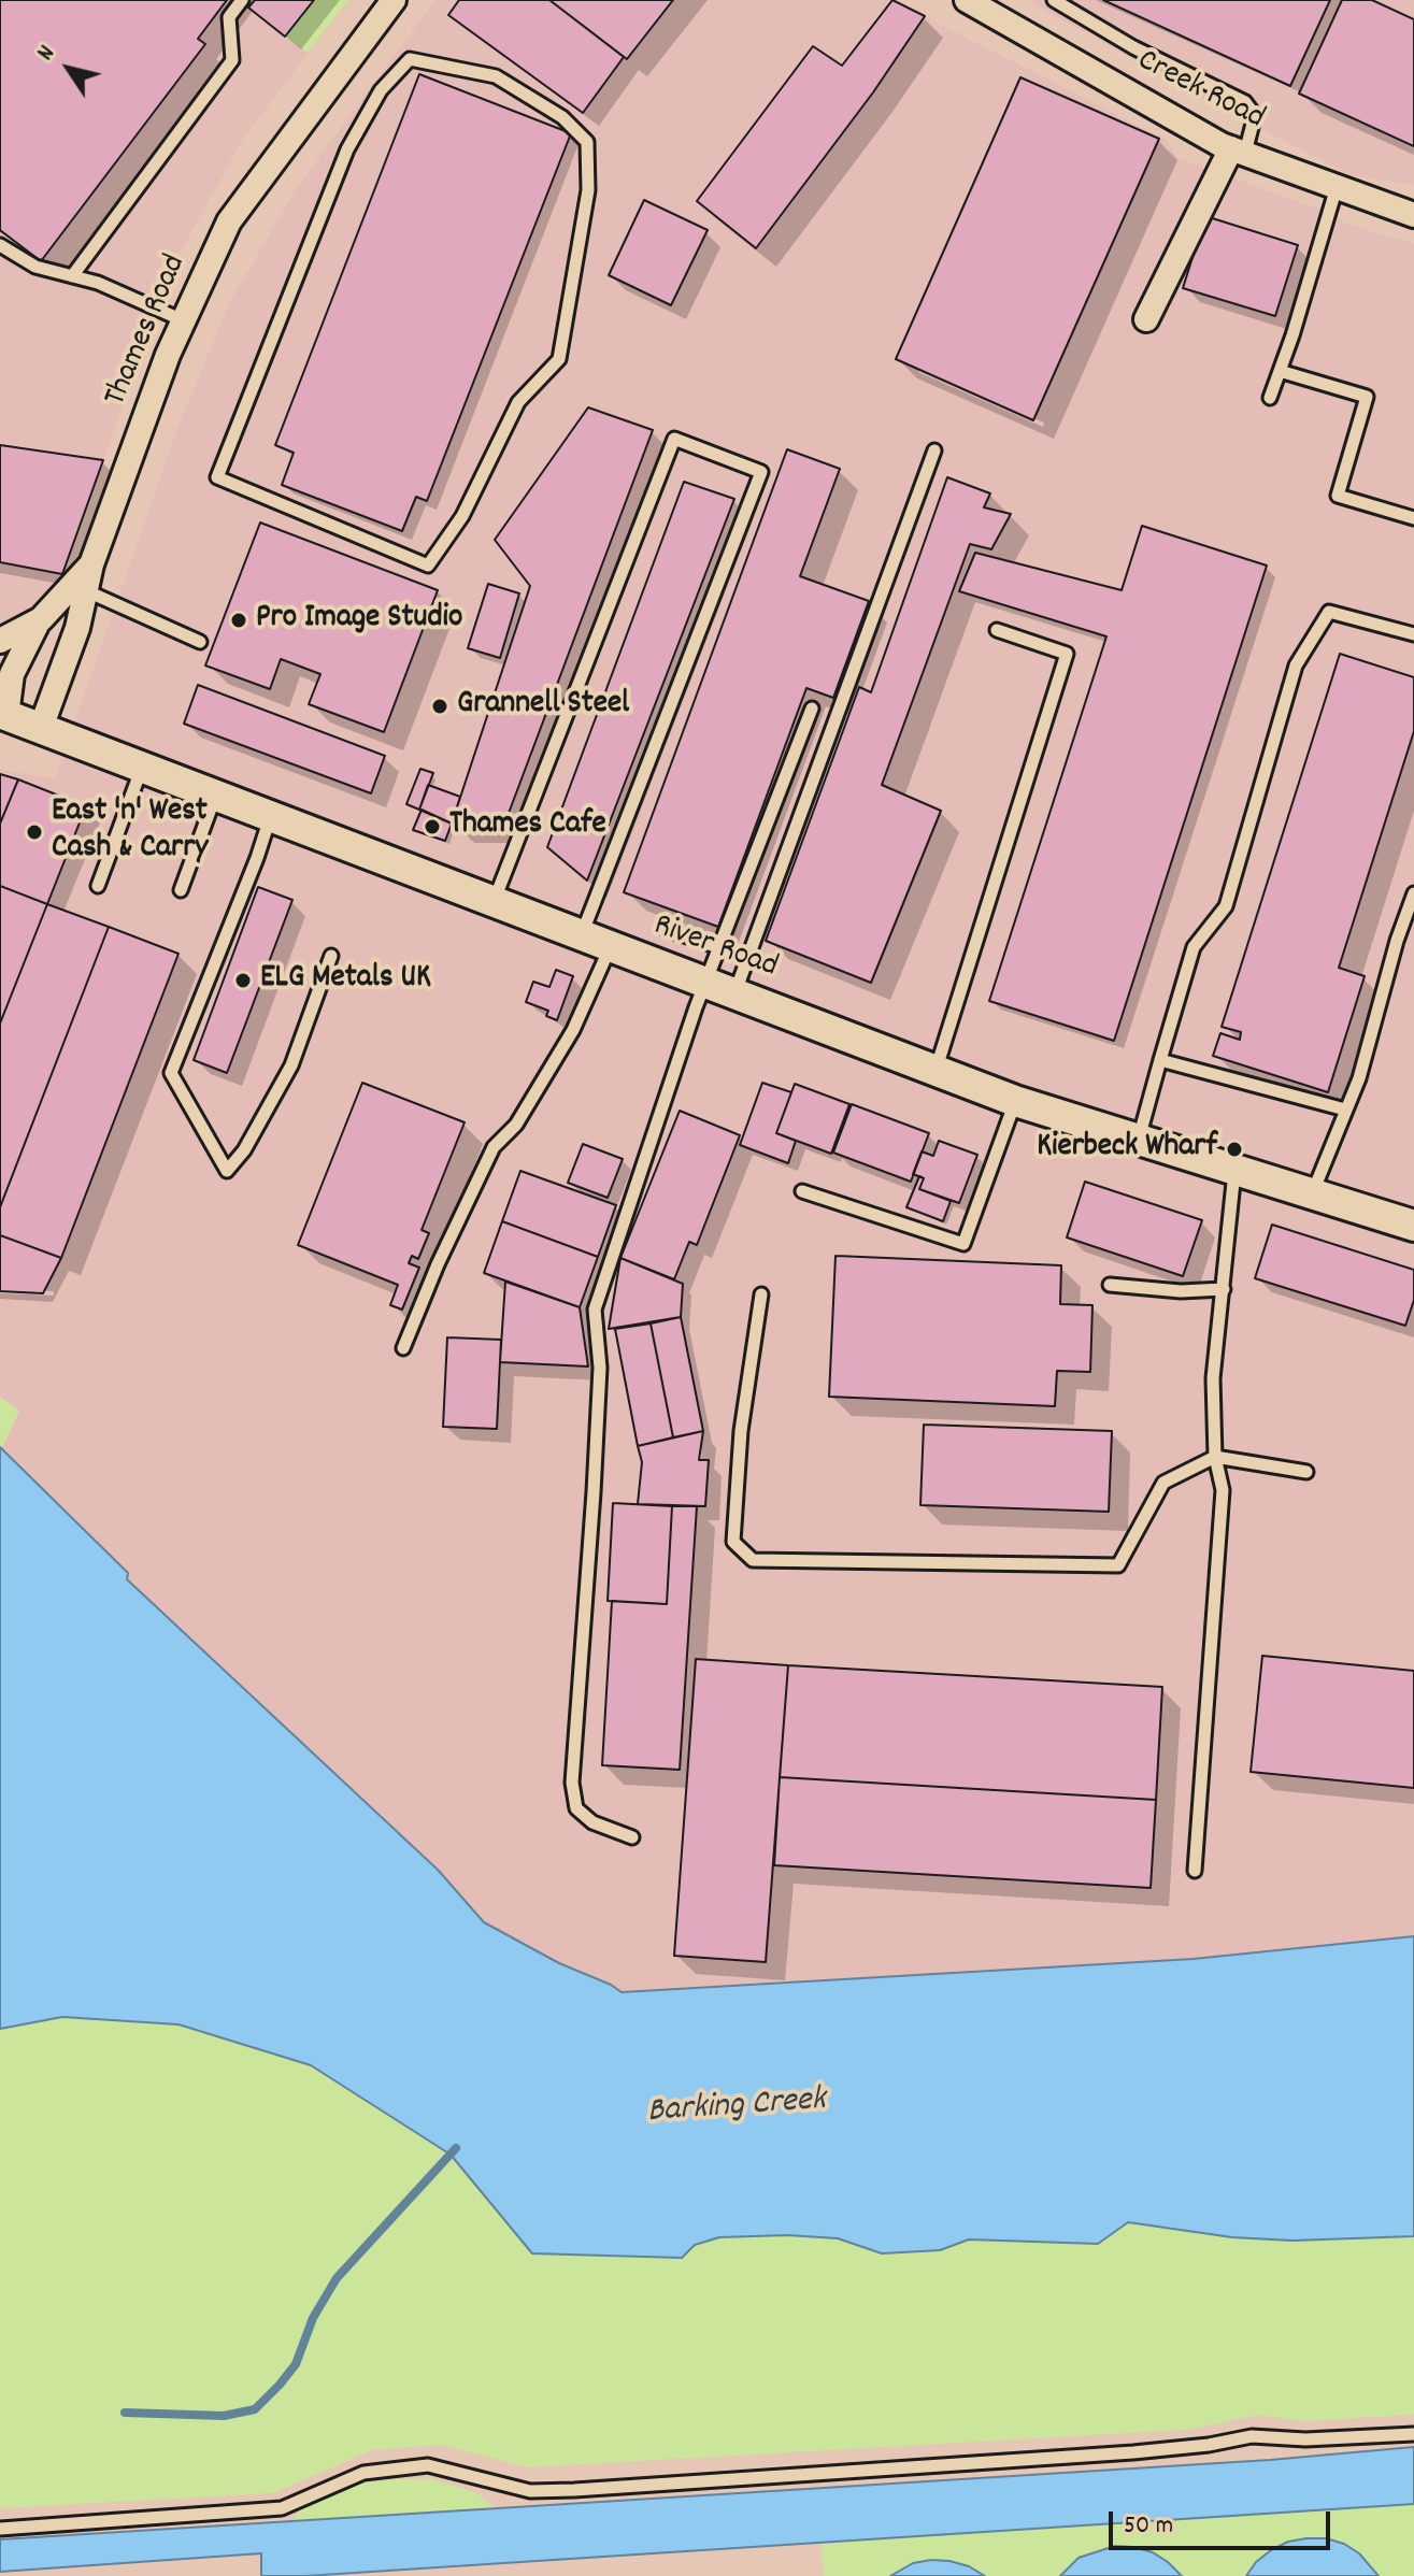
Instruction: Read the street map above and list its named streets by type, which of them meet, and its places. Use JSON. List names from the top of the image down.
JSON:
{
  "streets": {
    "street": ["Creek Road", "Thames Road", "River Road"]
  },
  "crossings": [
    ["Thames Road", "River Road"]
  ],
  "water": ["Barking Creek"],
  "places": [
    "Pro Image Studio",
    "Grannell Steel",
    "Thames Cafe",
    "East 'n' West Cash & Carry",
    "ELG Metals UK",
    "Kierbeck Wharf"
  ],
  "scale_bar": "50 m",
  "north": "top left"
}
